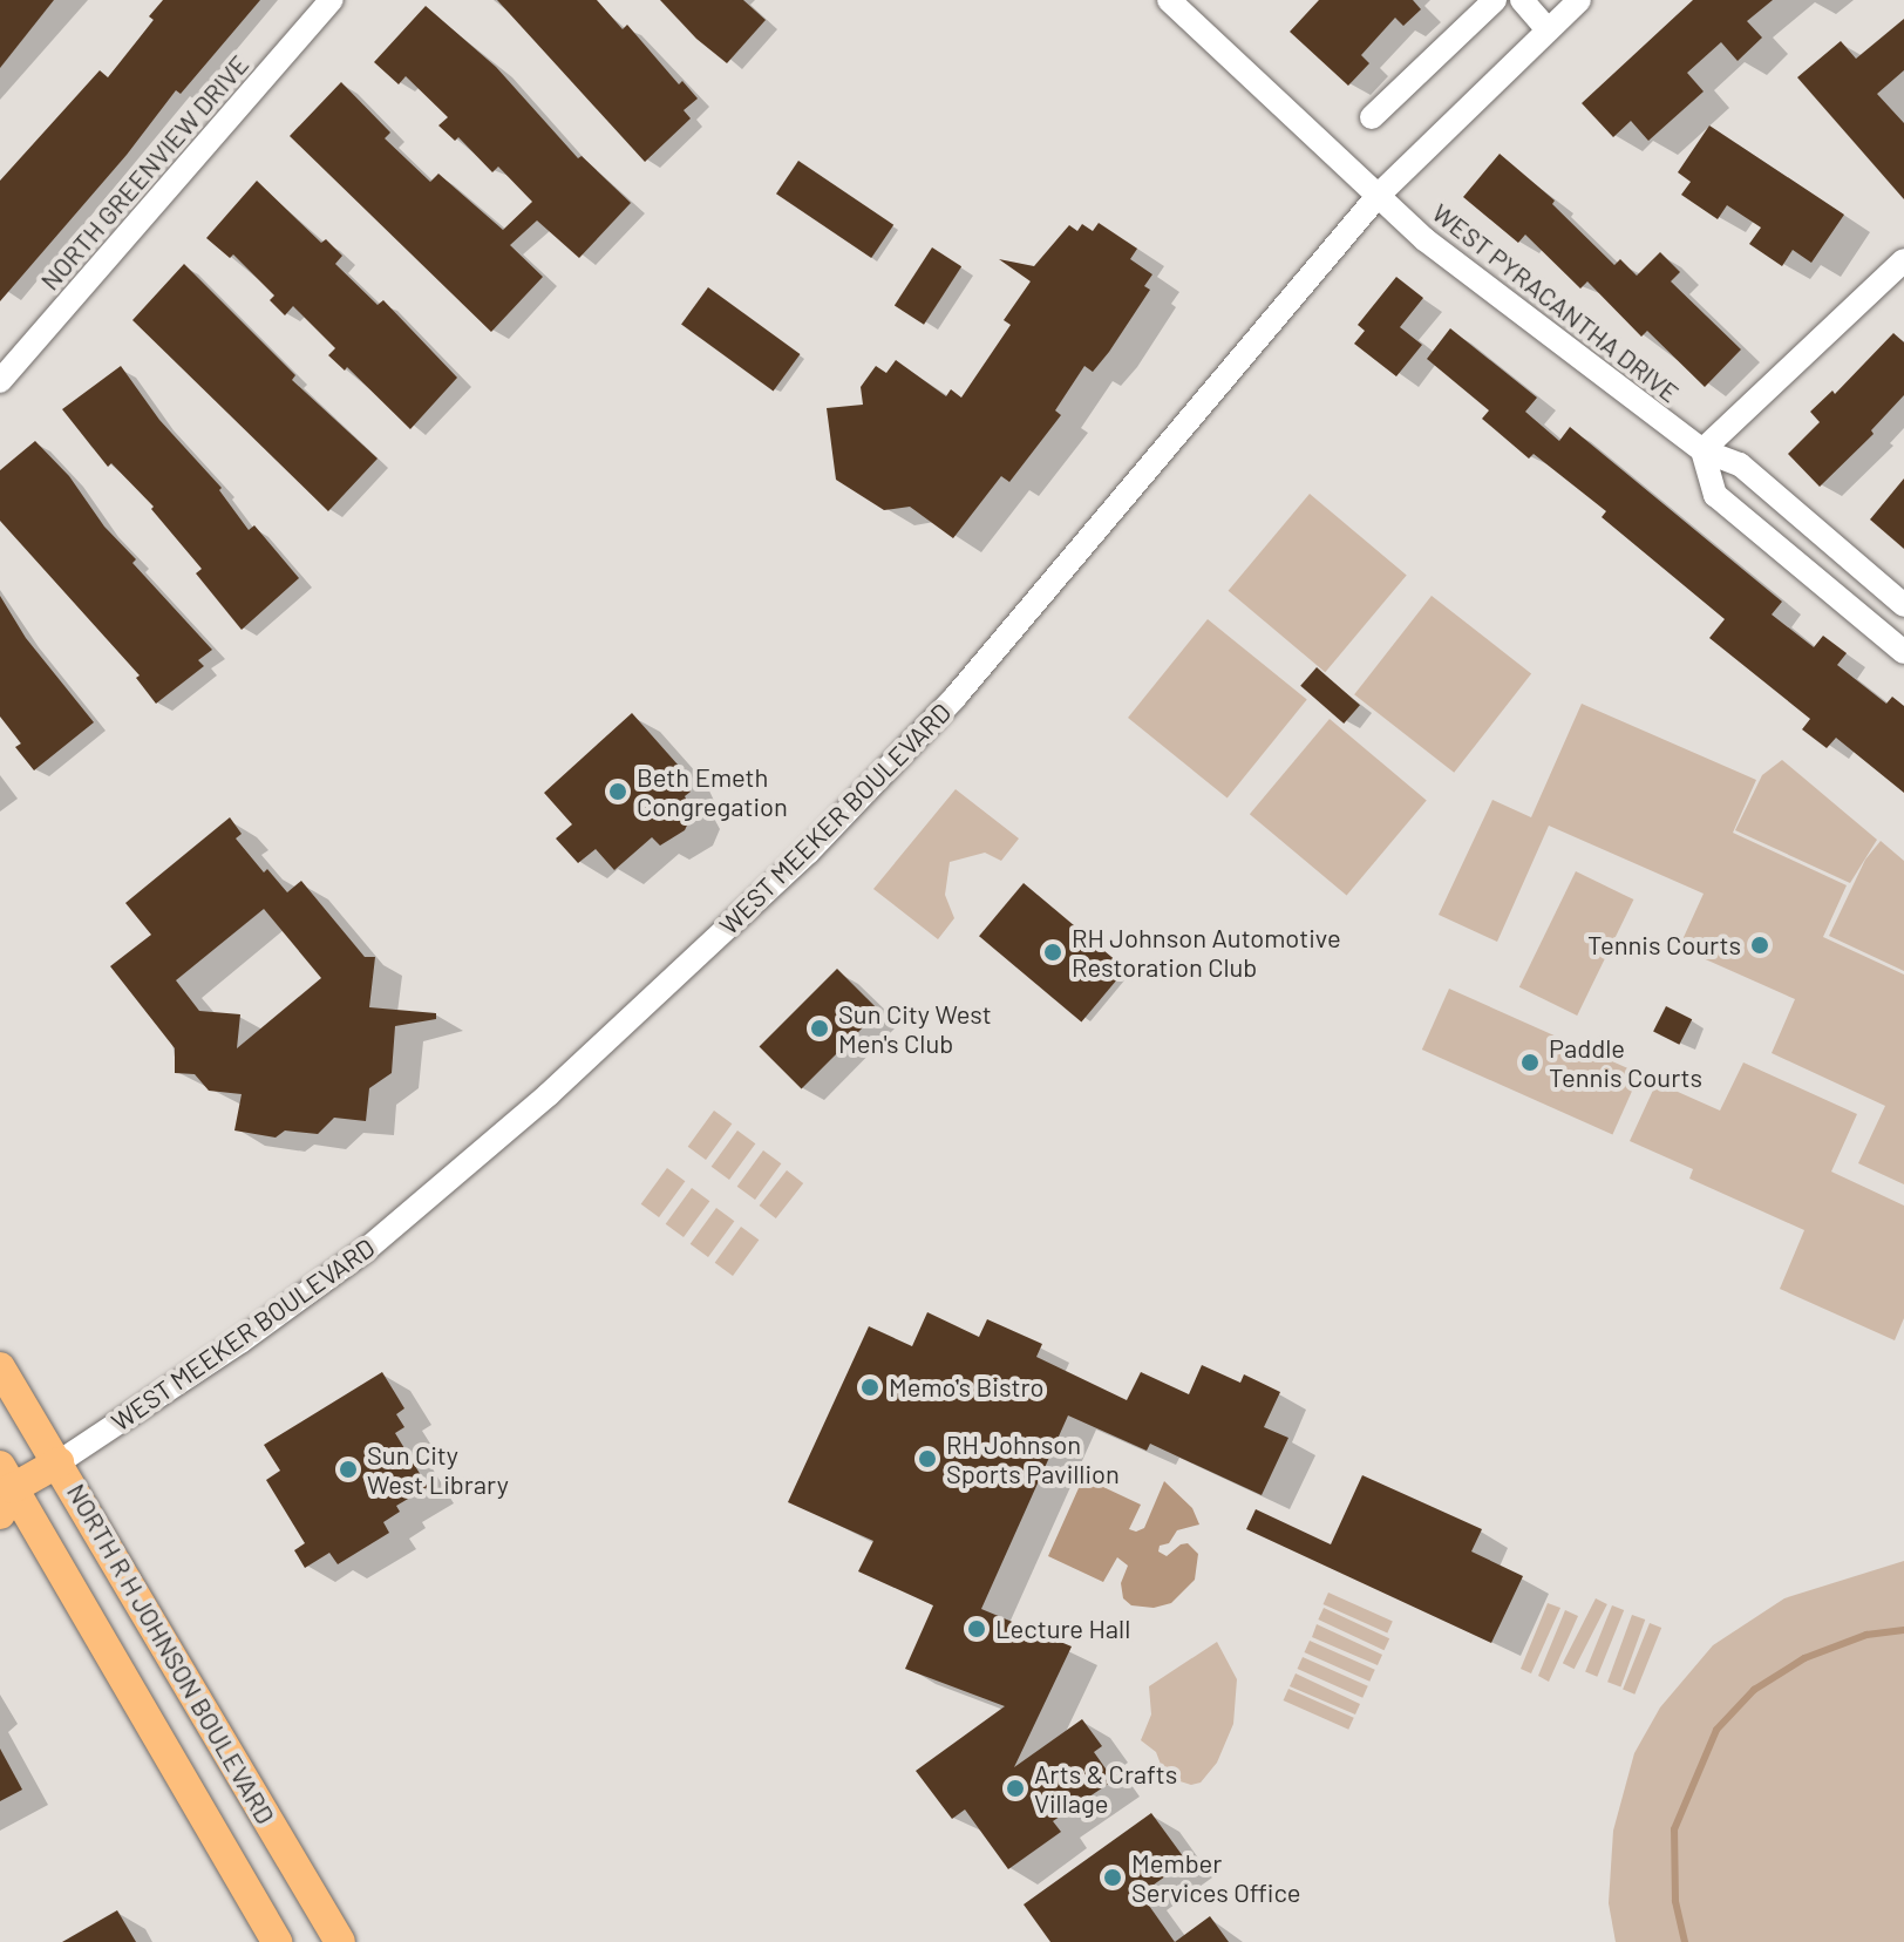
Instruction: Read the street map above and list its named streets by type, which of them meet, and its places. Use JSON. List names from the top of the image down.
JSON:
{
  "streets": {
    "main road": ["WEST MEEKER BOULEVARD", "NORTH R H JOHNSON BOULEVARD"],
    "street": ["NORTH GREENVIEW DRIVE", "WEST PYRACANTHA DRIVE"]
  },
  "crossings": [
    ["WEST PYRACANTHA DRIVE", "WEST MEEKER BOULEVARD"],
    ["WEST MEEKER BOULEVARD", "NORTH R H JOHNSON BOULEVARD"]
  ],
  "places": [
    "Beth Emeth Congregation",
    "Tennis Courts",
    "RH Johnson Automotive Restoration Club",
    "Sun City West Men's Club",
    "Paddle Tennis Courts",
    "Memo's Bistro",
    "RH Johnson Sports Pavillion",
    "Sun City West Library",
    "Lecture Hall",
    "Arts & Crafts Village",
    "Member Services Office"
  ]
}
